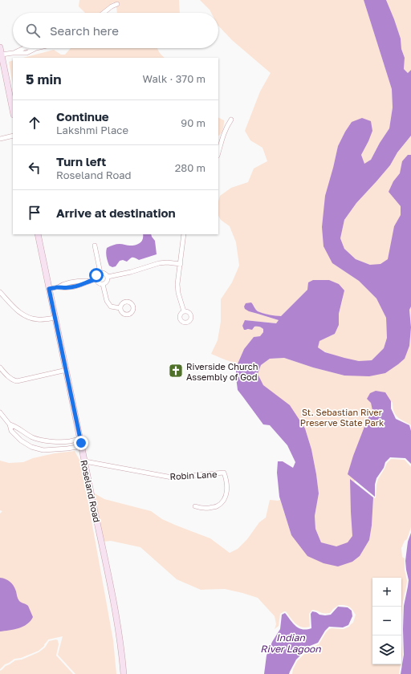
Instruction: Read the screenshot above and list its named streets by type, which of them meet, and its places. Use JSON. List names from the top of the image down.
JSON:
{
  "streets": {
    "main road": ["Roseland Road"],
    "street": ["Robin Lane"]
  },
  "crossings": [
    ["Robin Lane", "Roseland Road"]
  ],
  "water": ["Indian River Lagoon"],
  "parks": ["St. Sebastian River Preserve State Park"],
  "places": {
    "church": ["Riverside Church Assembly of God"]
  },
  "page": {
    "search": "Search here",
    "heading": ["5 min", "Walk · 370 m"],
    "list": [
      ["Continue", "Lakshmi Place", "90 m"],
      ["Turn left", "Roseland Road", "280 m"],
      "Arrive at destination"
    ],
    "map_buttons": ["+", "−"]
  }
}
